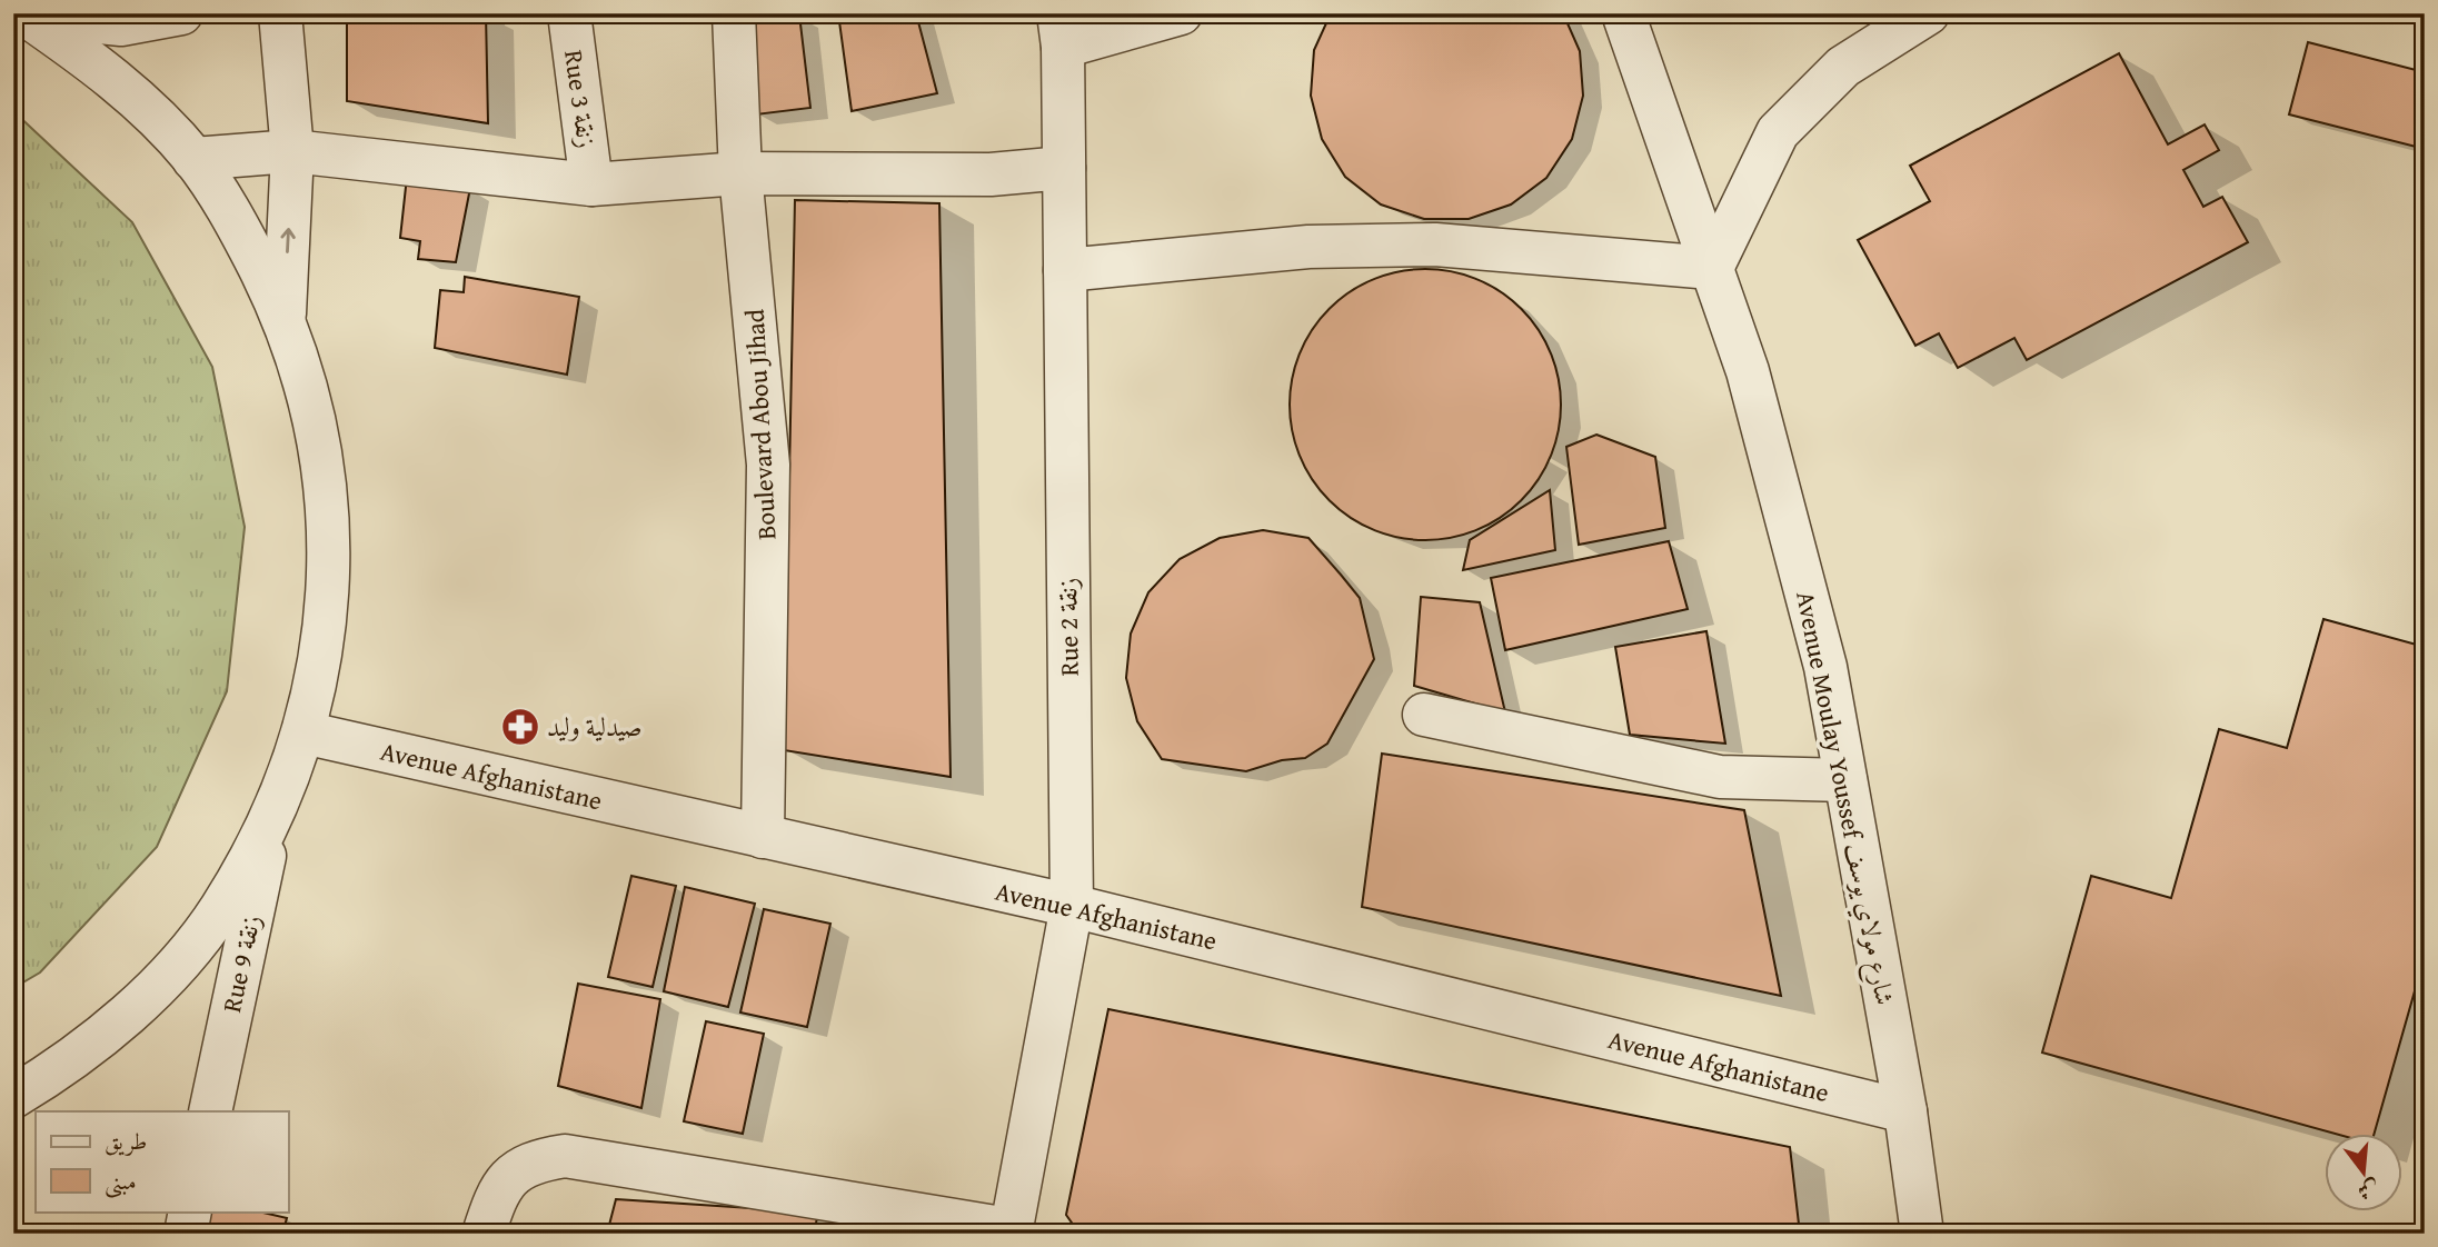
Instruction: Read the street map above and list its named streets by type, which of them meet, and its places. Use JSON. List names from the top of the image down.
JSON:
{
  "streets": {
    "street": [
      "Rue 3 زنقة",
      "Boulevard Abou Jihad",
      "Rue 2 زنقة",
      "Avenue Afghanistane",
      "Avenue Moulay Youssef شارع مولاي يوسف",
      "Rue 9 زنقة"
    ]
  },
  "crossings": [
    ["Boulevard Abou Jihad", "Avenue Afghanistane"],
    ["Rue 2 زنقة", "Avenue Afghanistane"],
    ["Avenue Afghanistane", "Avenue Moulay Youssef شارع مولاي يوسف"]
  ],
  "places": {
    "pharmacy": ["صيدلية وليد"]
  },
  "legend": ["طريق", "مبنى"],
  "north": "bottom"
}
